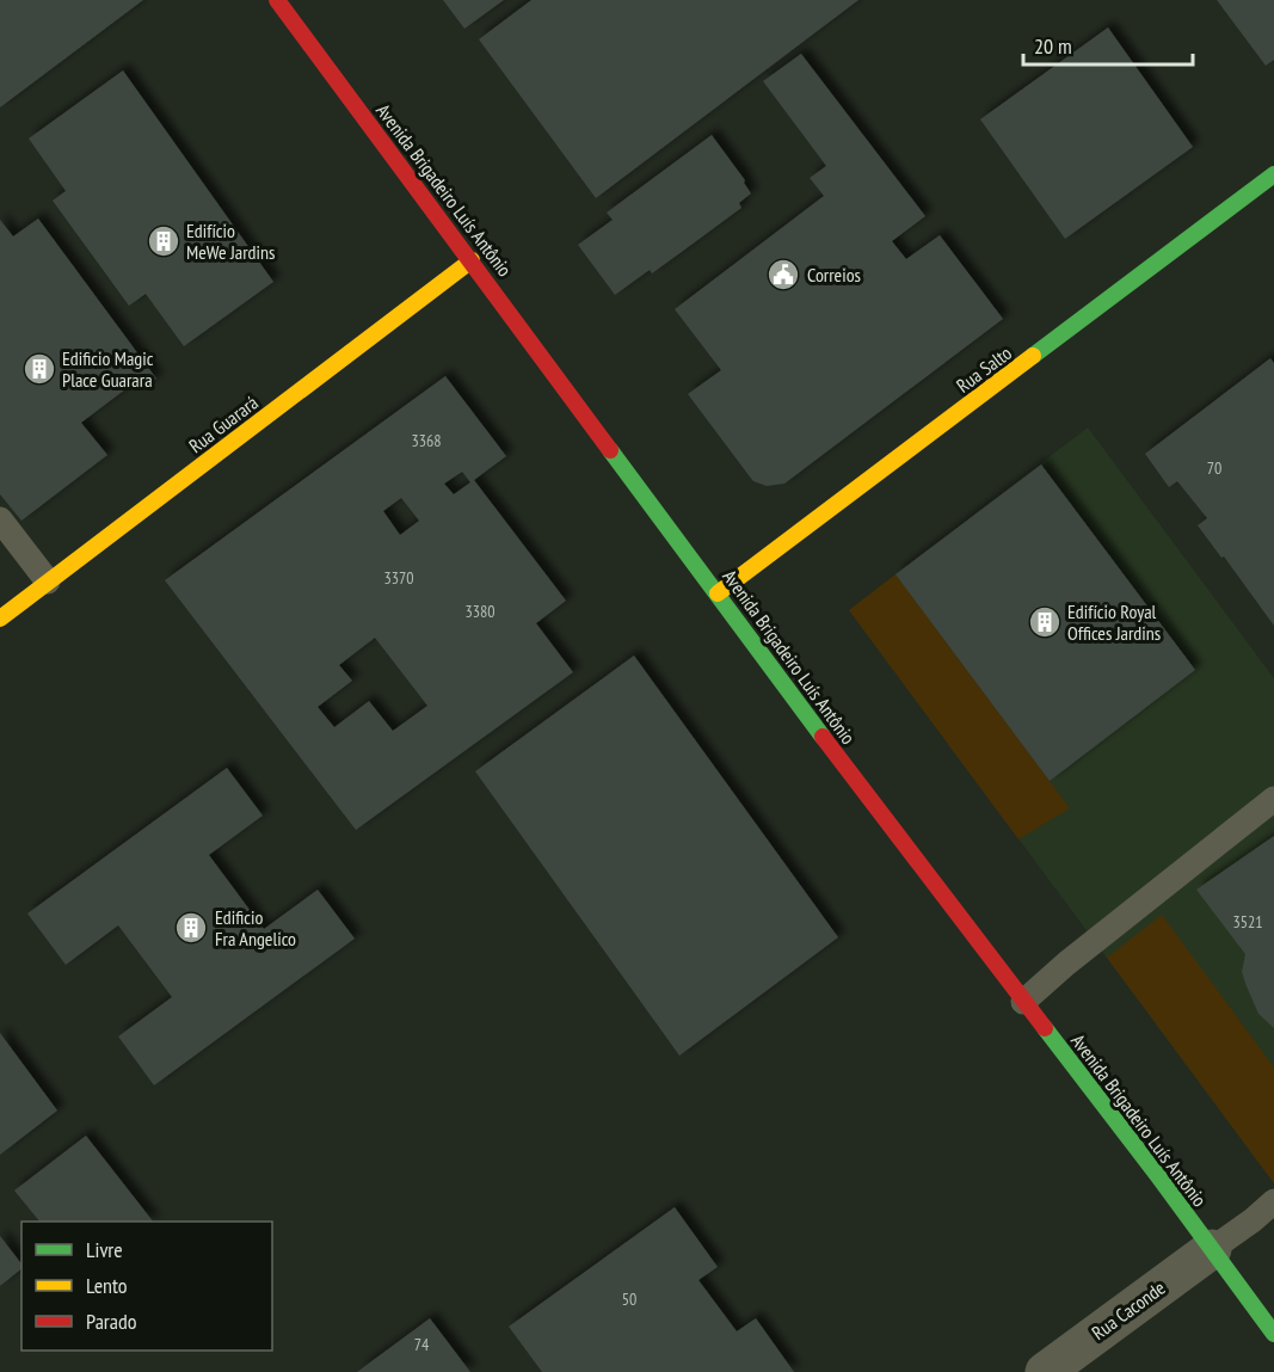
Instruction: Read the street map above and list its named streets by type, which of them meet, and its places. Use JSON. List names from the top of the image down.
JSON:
{
  "streets": {
    "main road": ["Avenida Brigadeiro Luís Antônio", "Rua Salto", "Rua Guarará"],
    "street": ["Rua Caconde"]
  },
  "crossings": [
    ["Avenida Brigadeiro Luís Antônio", "Rua Salto"],
    ["Avenida Brigadeiro Luís Antônio", "Rua Guarará"],
    ["Avenida Brigadeiro Luís Antônio", "Rua Caconde"]
  ],
  "places": {
    "building": [
      "Edifício MeWe Jardins",
      "Edificio Magic Place Guarara",
      "Edifício Royal Offices Jardins",
      "Edificio Fra Angelico"
    ],
    "public building": ["Correios"]
  },
  "house_numbers": [
    "3368",
    "70",
    "3370",
    "3380",
    "3521",
    "50",
    "74"
  ],
  "legend": ["Livre", "Lento", "Parado"],
  "scale_bar": "20 m"
}
